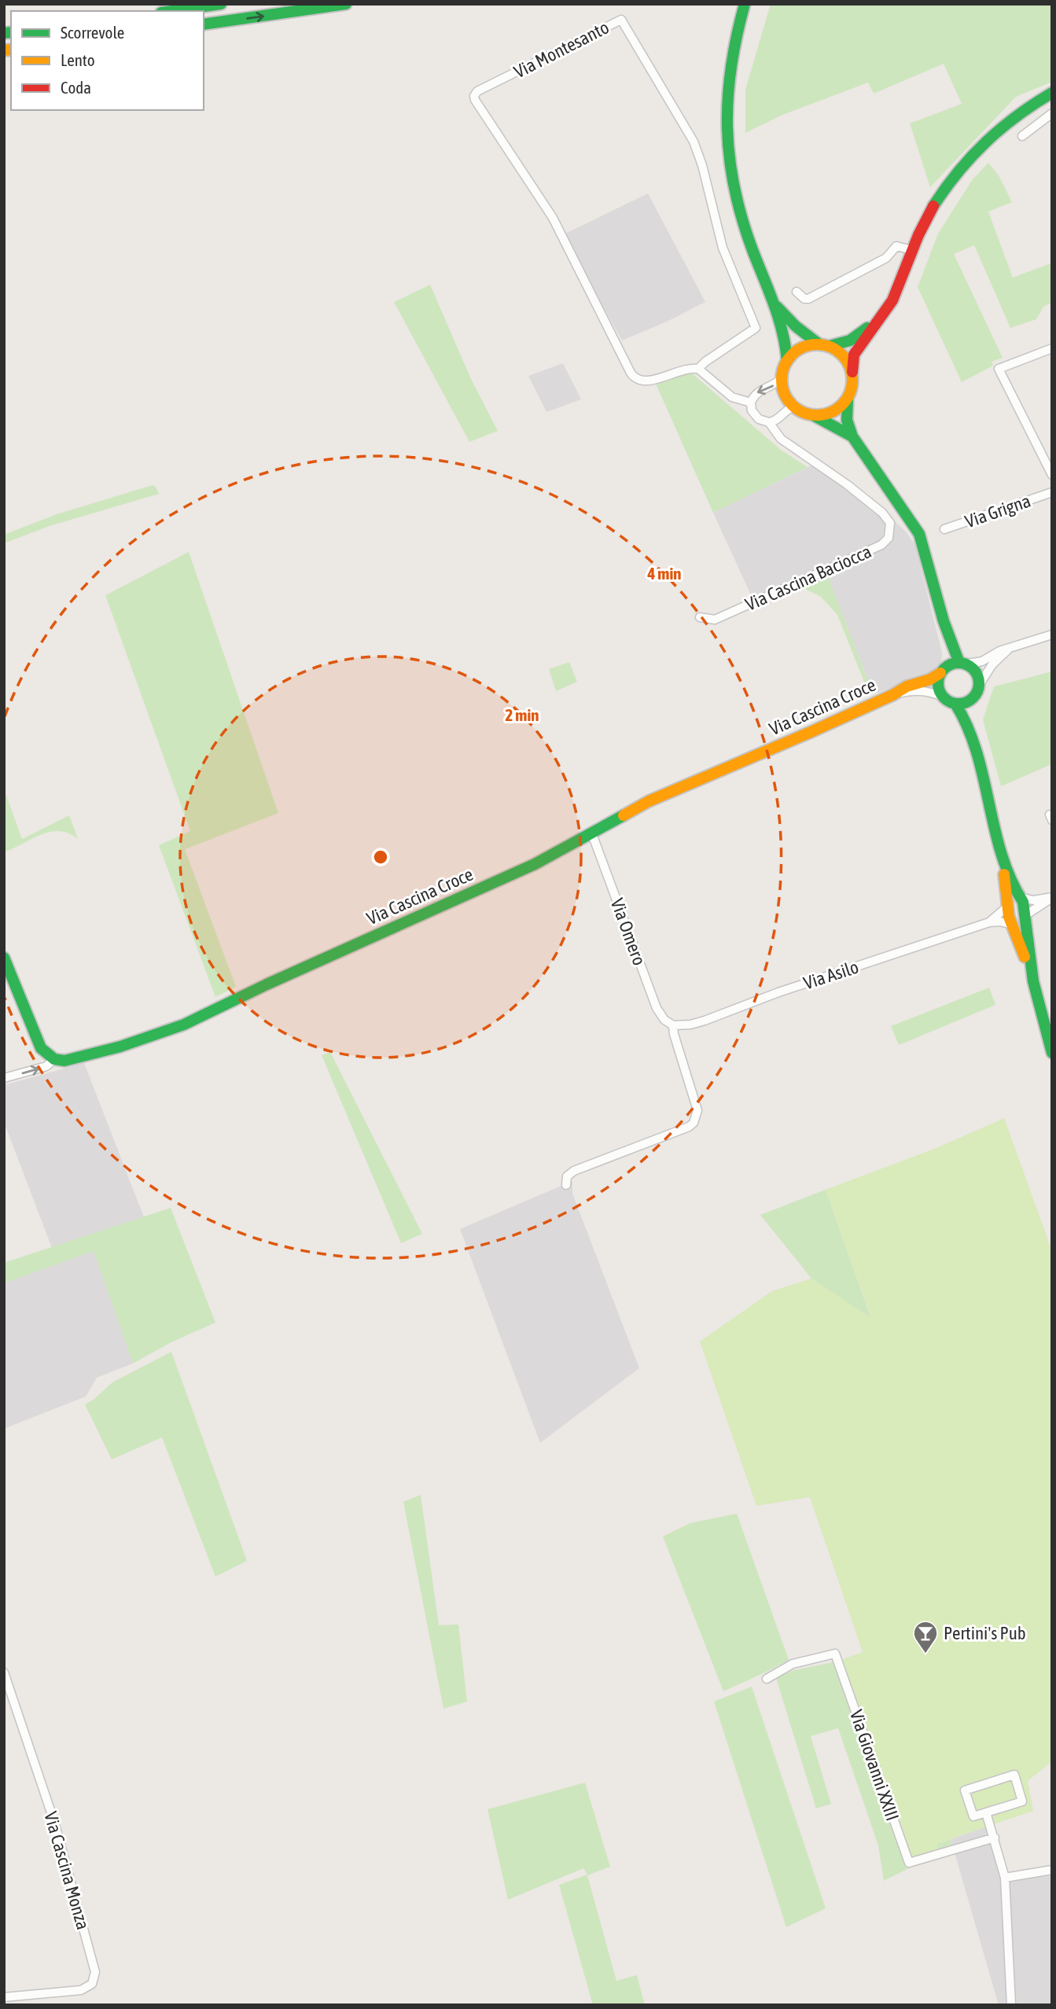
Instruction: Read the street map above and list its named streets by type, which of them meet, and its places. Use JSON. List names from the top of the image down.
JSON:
{
  "streets": {
    "main road": ["Via Cascina Croce"],
    "street": [
      "Via Montesanto",
      "Via Grigna",
      "Via Cascina Baciocca",
      "Via Omero",
      "Via Asilo",
      "Via Giovanni XXIII",
      "Via Cascina Monza"
    ]
  },
  "crossings": [
    ["Via Montesanto", "Via Cascina Baciocca"],
    ["Via Cascina Croce", "Via Omero"],
    ["Via Omero", "Via Asilo"]
  ],
  "places": {
    "bar": ["Pertini's Pub"]
  },
  "legend": ["Scorrevole", "Lento", "Coda"],
  "rings": ["4 min", "2 min"]
}
